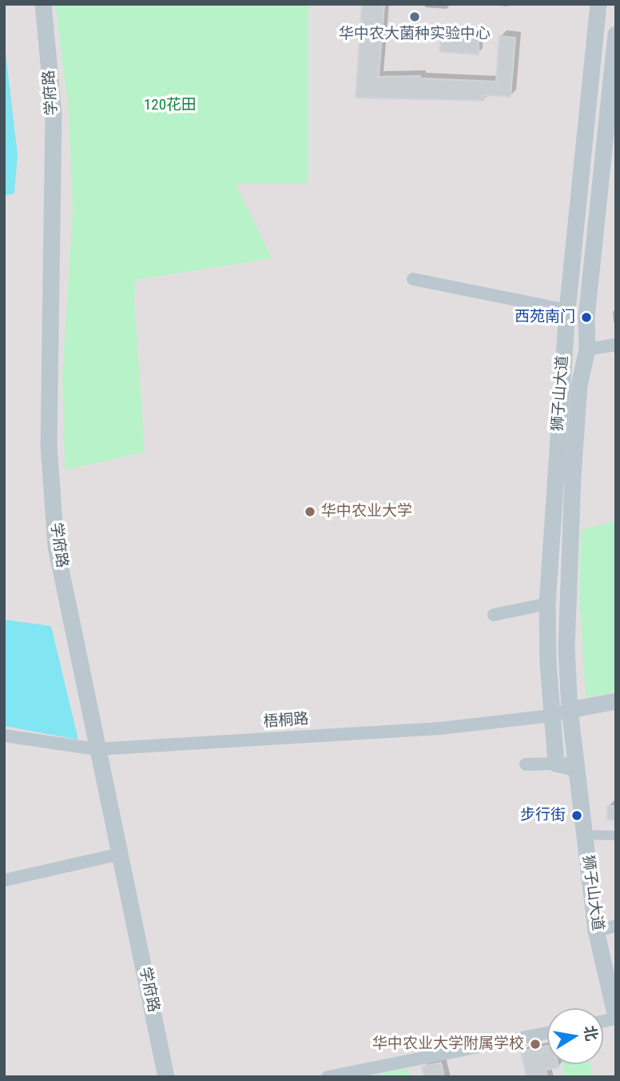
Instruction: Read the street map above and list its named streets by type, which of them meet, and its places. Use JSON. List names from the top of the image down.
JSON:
{
  "streets": {
    "street": ["学府路", "狮子山大道", "梧桐路"]
  },
  "crossings": [
    ["学府路", "梧桐路"],
    ["狮子山大道", "梧桐路"]
  ],
  "parks": ["120花田"],
  "places": [
    "华中农大菌种实验中心",
    "西苑南门",
    "华中农业大学",
    "步行街",
    "华中农业大学附属学校"
  ],
  "north": "right"
}
